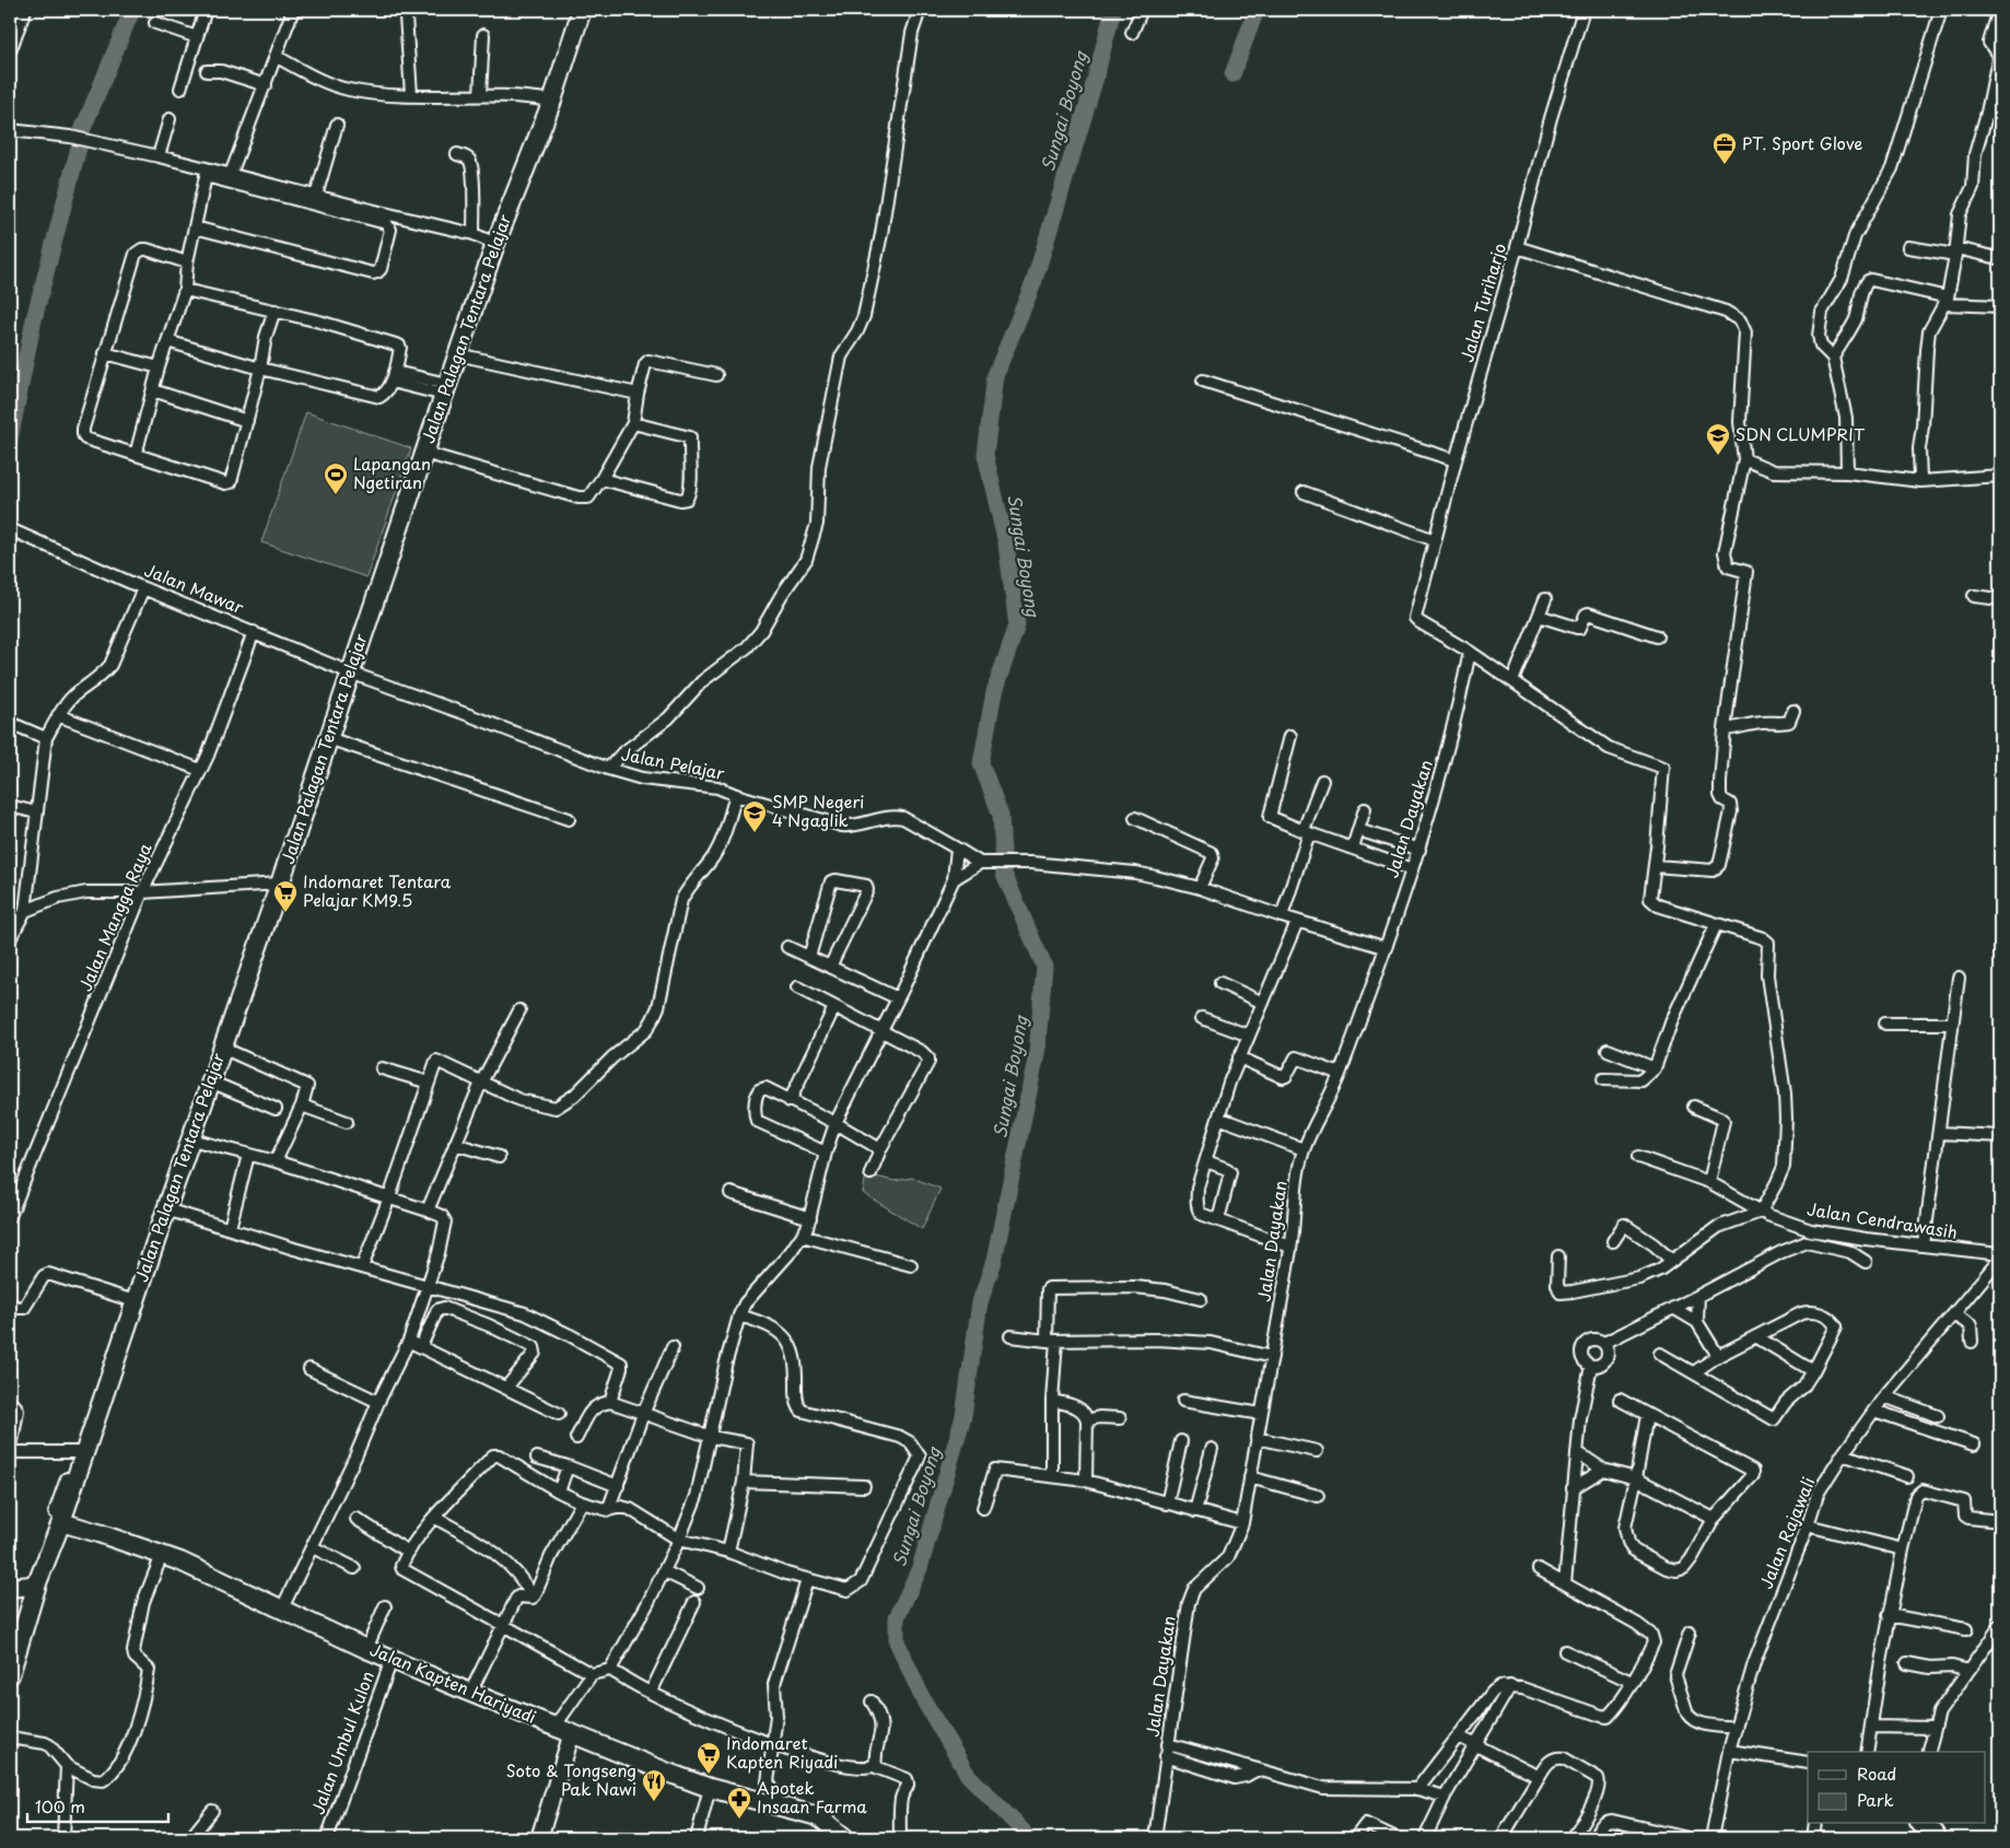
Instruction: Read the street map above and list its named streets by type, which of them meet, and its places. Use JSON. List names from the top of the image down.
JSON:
{
  "streets": {
    "main road": ["Jalan Palagan Tentara Pelajar", "Jalan Kapten Hariyadi"],
    "street": [
      "Jalan Turiharjo",
      "Jalan Mawar",
      "Jalan Pelajar",
      "Jalan Dayakan",
      "Jalan Mangga Raya",
      "Jalan Cendrawasih",
      "Jalan Rajawali",
      "Jalan Umbul Kulon"
    ]
  },
  "crossings": [
    ["Jalan Turiharjo", "Jalan Dayakan"],
    ["Jalan Palagan Tentara Pelajar", "Jalan Mawar"],
    ["Jalan Palagan Tentara Pelajar", "Jalan Pelajar"],
    ["Jalan Palagan Tentara Pelajar", "Jalan Kapten Hariyadi"],
    ["Jalan Mawar", "Jalan Pelajar"],
    ["Jalan Mawar", "Jalan Mangga Raya"],
    ["Jalan Cendrawasih", "Jalan Rajawali"],
    ["Jalan Kapten Hariyadi", "Jalan Umbul Kulon"]
  ],
  "water": ["Sungai Boyong"],
  "places": {
    "office": ["PT. Sport Glove"],
    "school or university": ["SDN CLUMPRIT", "SMP Negeri 4 Ngaglik"],
    "sports": ["Lapangan Ngetiran"],
    "supermarket": ["Indomaret Tentara Pelajar KM9.5", "Indomaret Kapten Riyadi"],
    "restaurant": ["Soto & Tongseng Pak Nawi"],
    "pharmacy": ["Apotek Insaan Farma"]
  },
  "legend": ["Road", "Park"],
  "scale_bar": "100 m"
}
